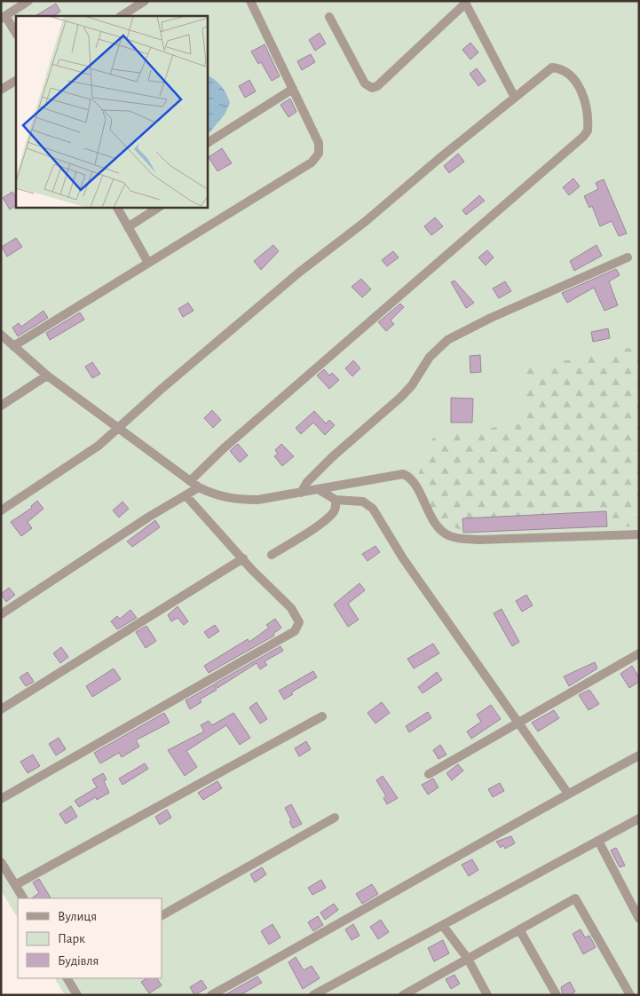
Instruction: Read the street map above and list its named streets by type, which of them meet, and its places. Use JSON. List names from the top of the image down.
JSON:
{
  "legend": ["Вулиця", "Парк", "Будівля"]
}
